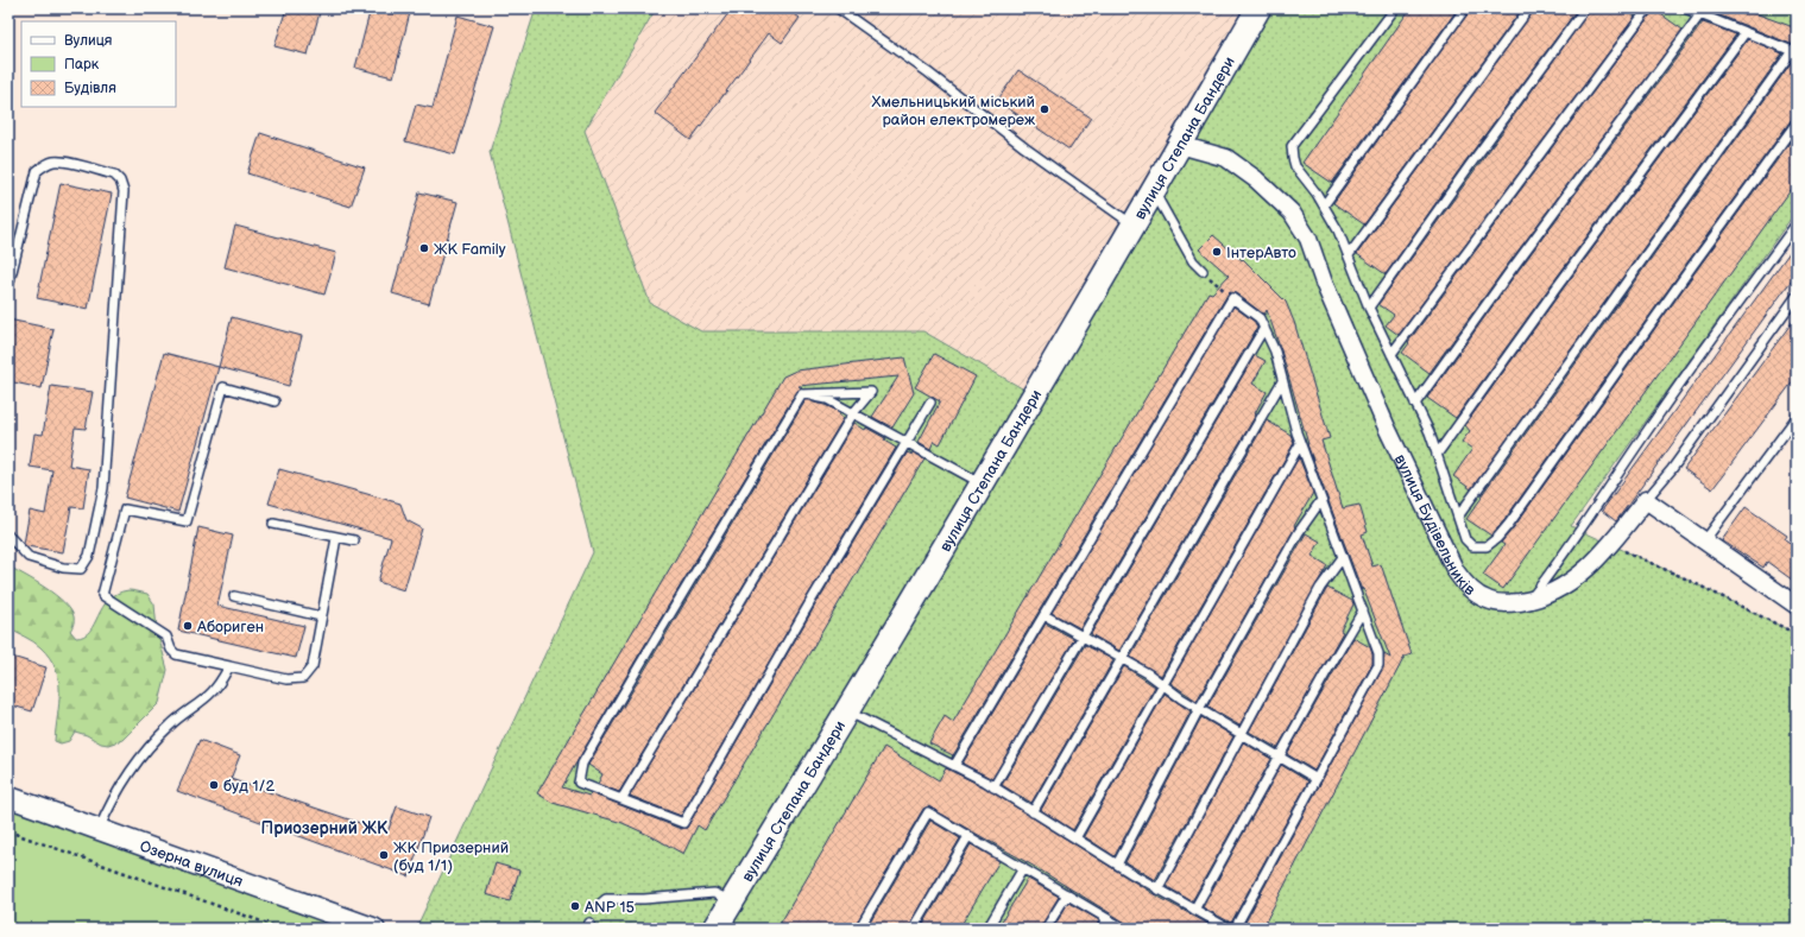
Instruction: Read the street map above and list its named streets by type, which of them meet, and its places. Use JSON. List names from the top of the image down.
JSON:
{
  "streets": {
    "main road": ["вулиця Степана Бандери"],
    "street": ["вулиця Будівельників", "Озерна вулиця"]
  },
  "crossings": [
    ["вулиця Степана Бандери", "вулиця Будівельників"]
  ],
  "districts": ["Приозерний ЖК"],
  "places": [
    "Хмельницький міський район електромереж",
    "ЖК Family",
    "ІнтерАвто",
    "Абориген",
    "буд 1/2",
    "ЖК Приозерний (буд 1/1)",
    "ANP 15"
  ],
  "legend": ["Вулиця", "Парк", "Будівля"]
}
